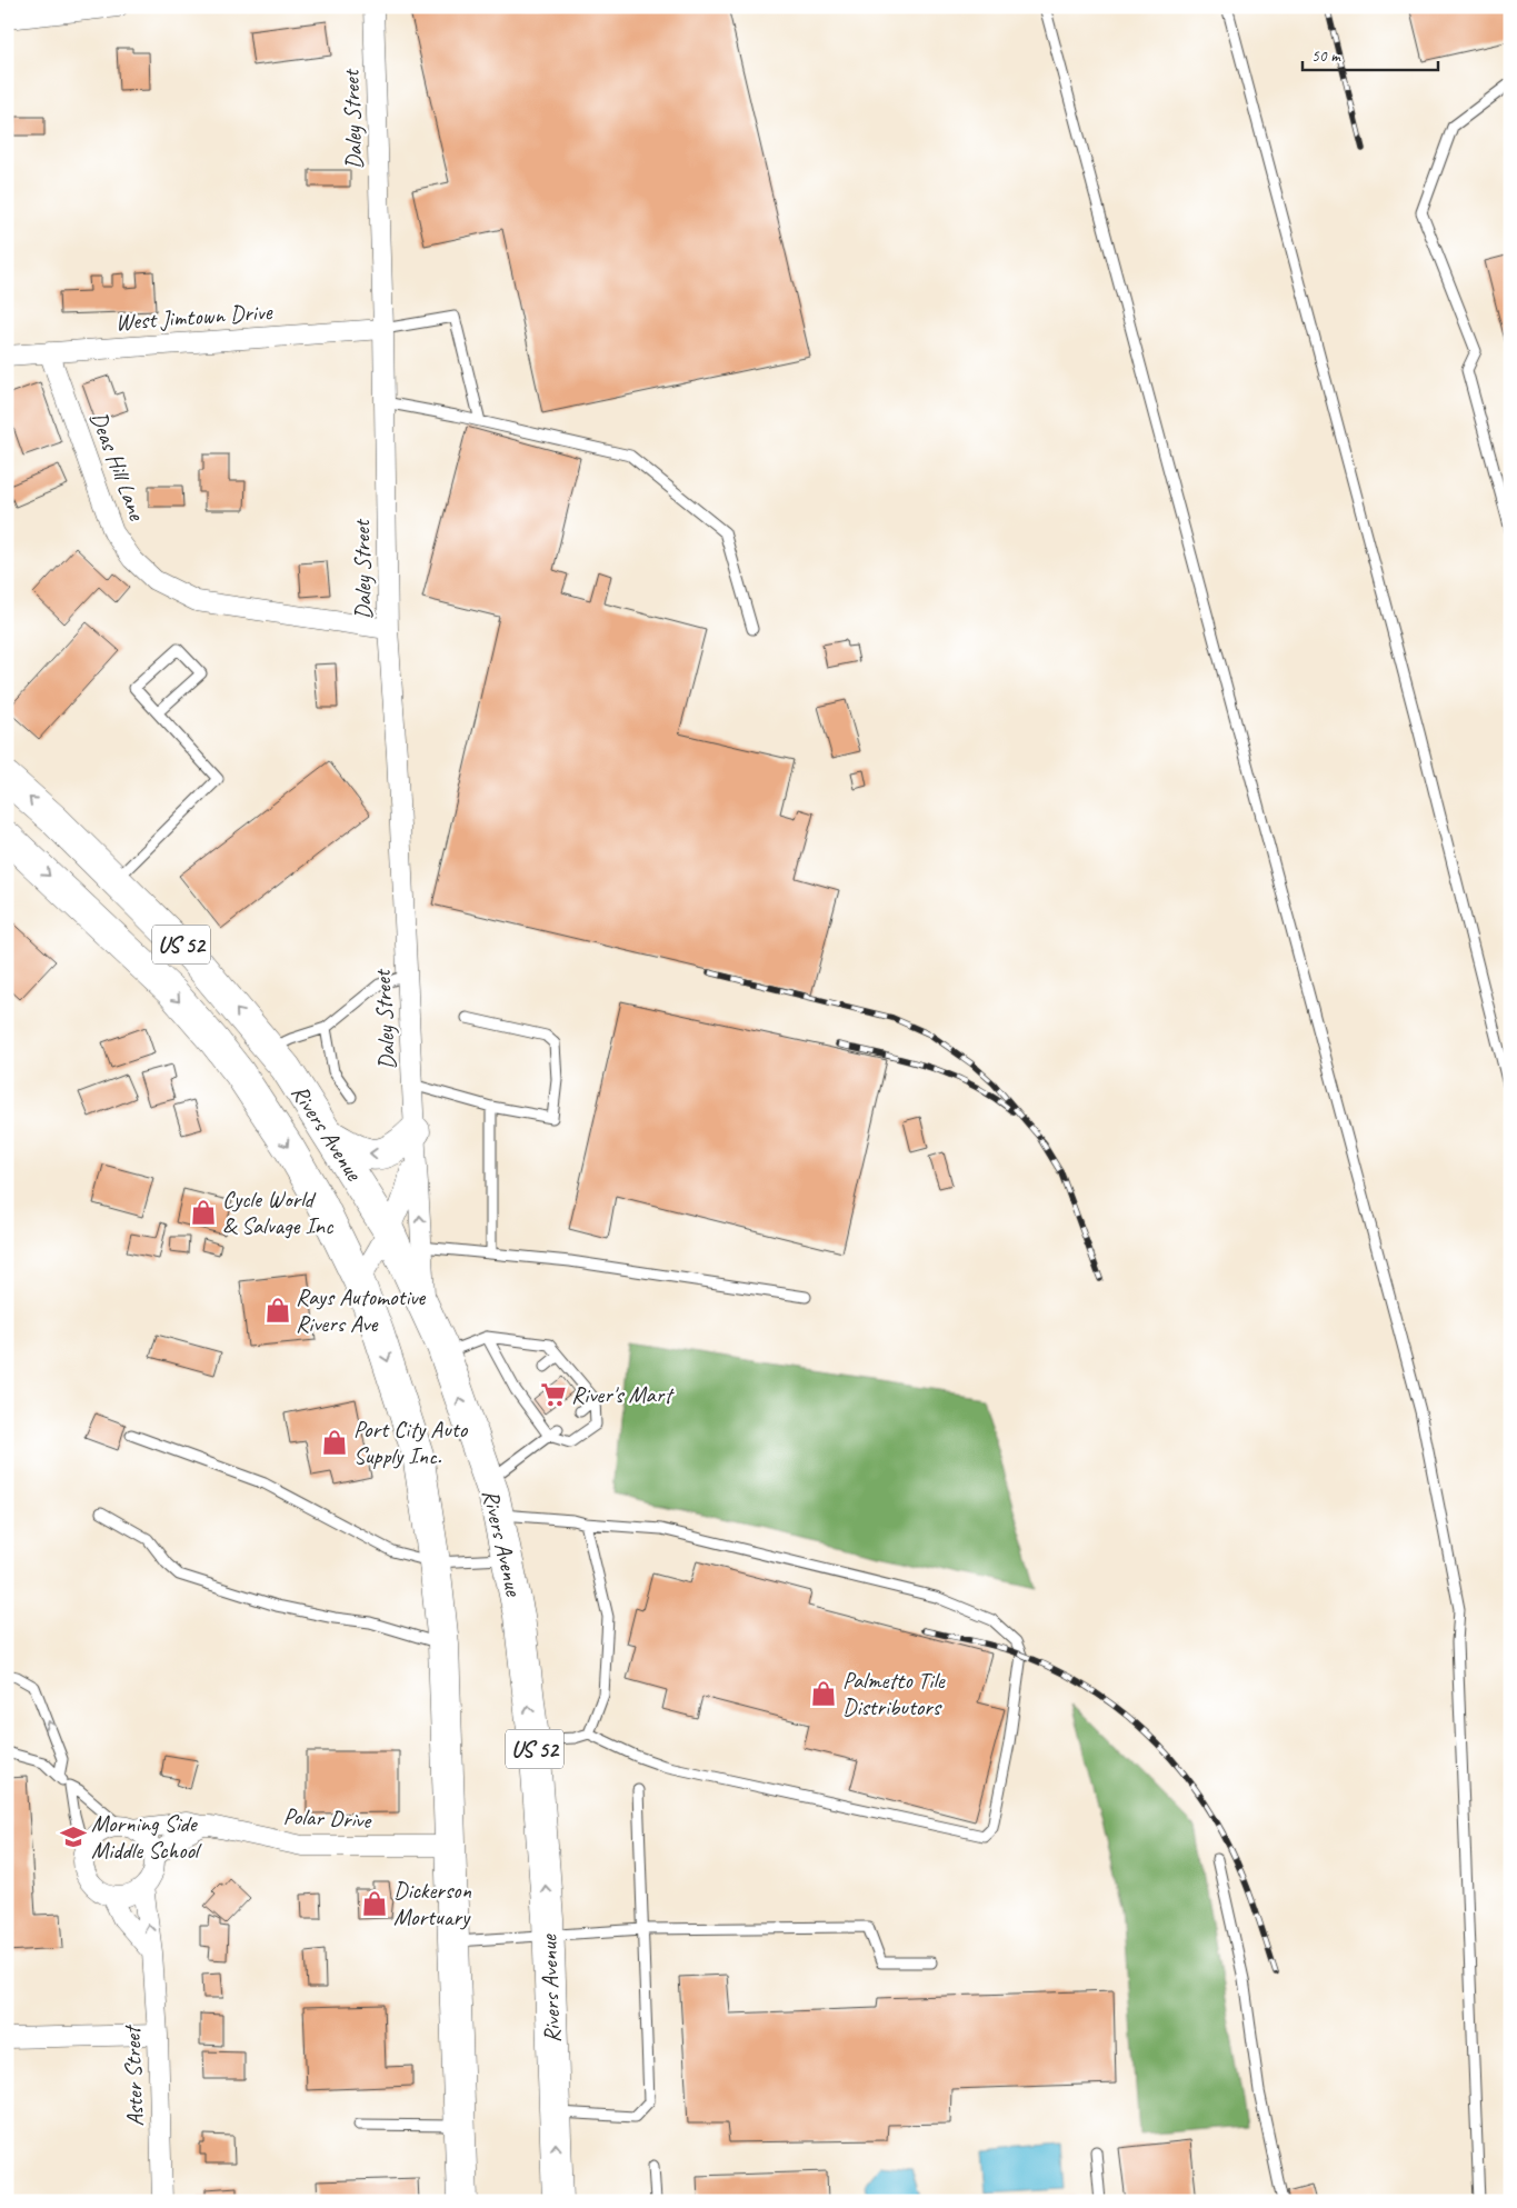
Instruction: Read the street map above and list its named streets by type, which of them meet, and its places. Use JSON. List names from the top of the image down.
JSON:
{
  "streets": {
    "main road": ["US 52", "Rivers Avenue"],
    "street": [
      "Daley Street",
      "West Jimtown Drive",
      "Deas Hill Lane",
      "Polar Drive",
      "Aster Street"
    ]
  },
  "crossings": [
    ["Daley Street", "West Jimtown Drive"],
    ["Daley Street", "Deas Hill Lane"],
    ["Daley Street", "Rivers Avenue"],
    ["West Jimtown Drive", "Deas Hill Lane"],
    ["Rivers Avenue", "Polar Drive"],
    ["Polar Drive", "Aster Street"]
  ],
  "places": {
    "shop": [
      "Cycle World & Salvage Inc",
      "Rays Automotive Rivers Ave",
      "Port City Auto Supply Inc.",
      "Palmetto Tile Distributors",
      "Dickerson Mortuary"
    ],
    "supermarket": ["River's Mart"],
    "school or university": ["Morning Side Middle School"]
  },
  "scale_bar": "50 m"
}
